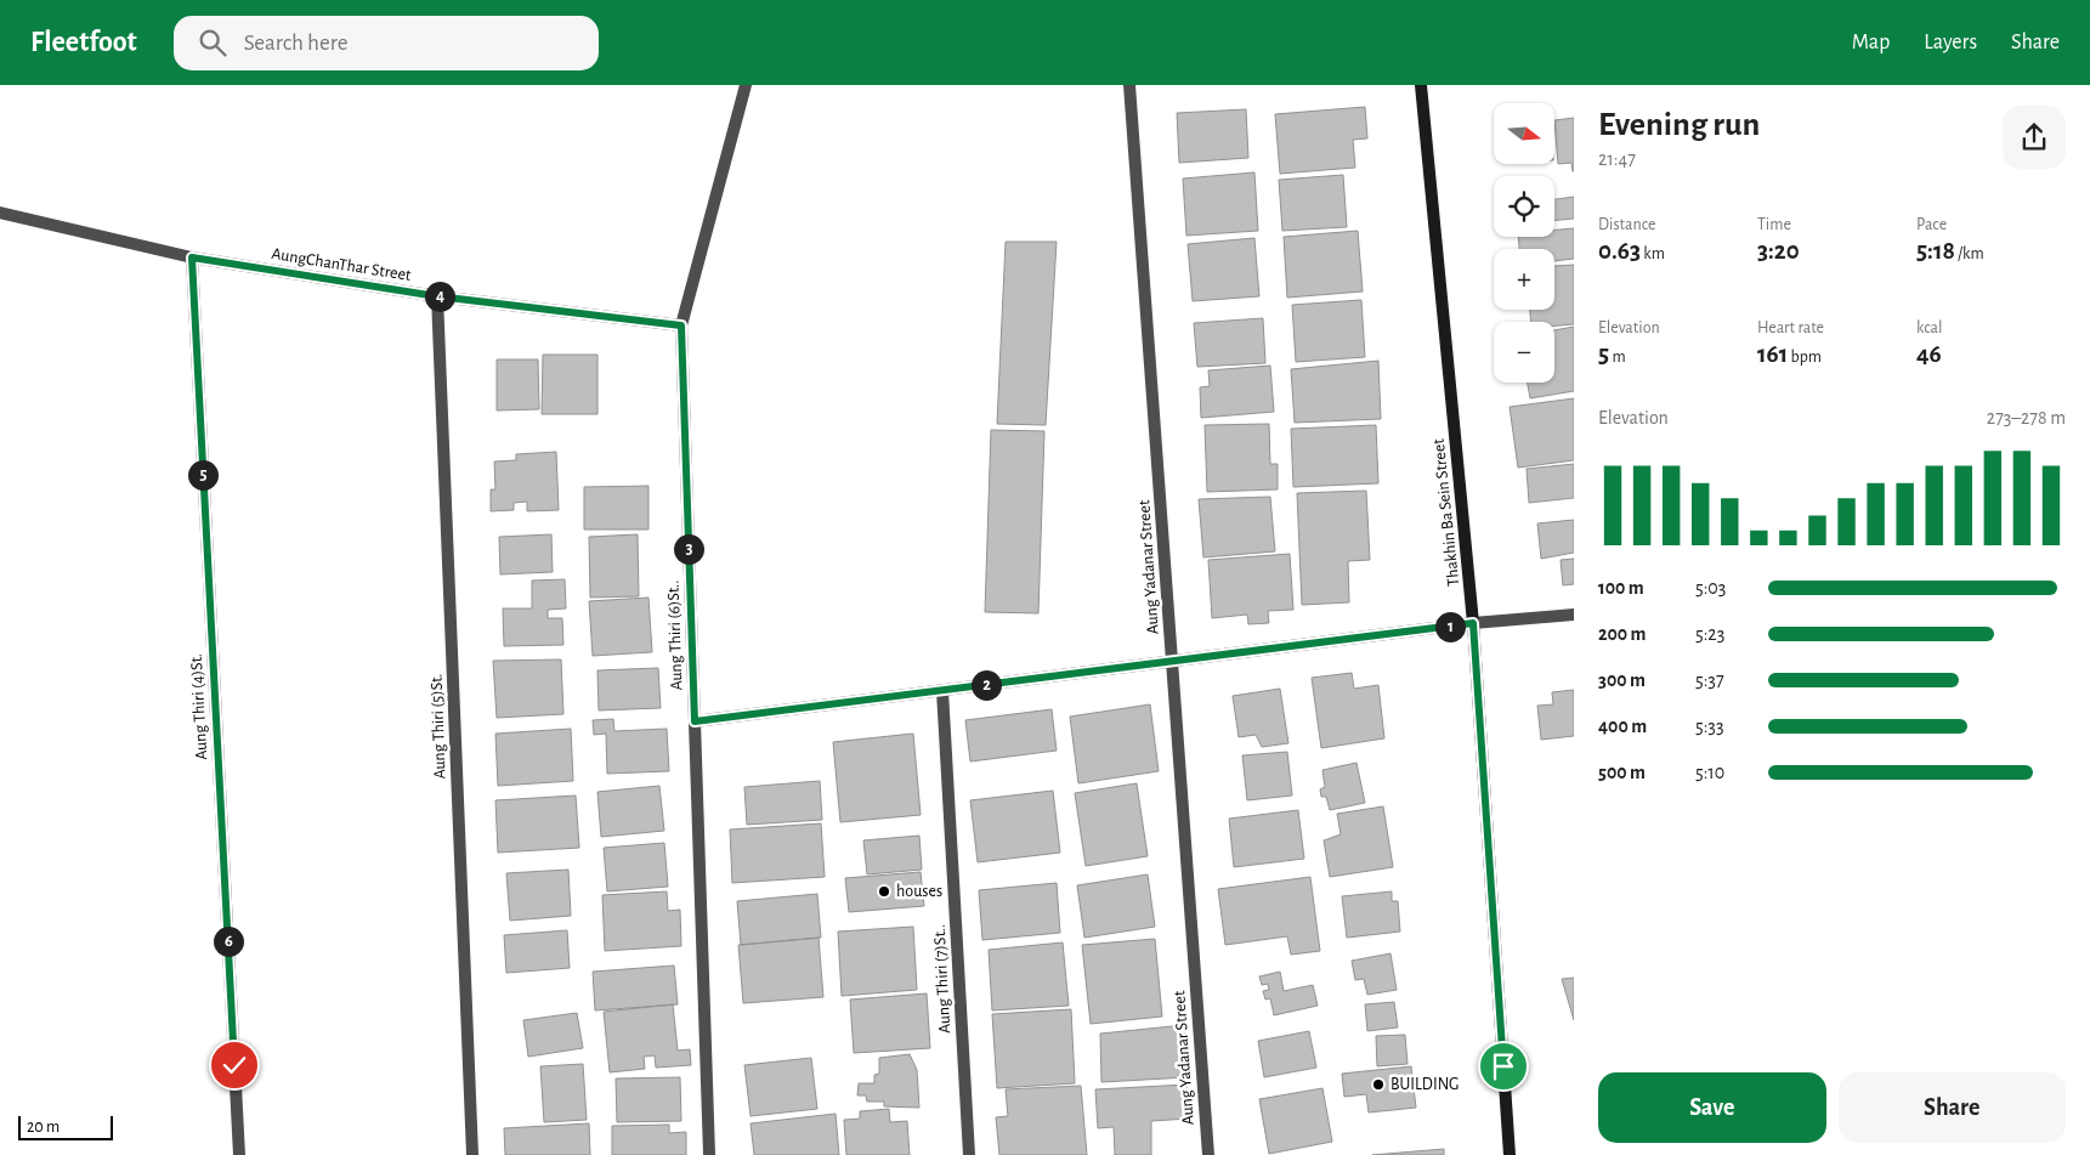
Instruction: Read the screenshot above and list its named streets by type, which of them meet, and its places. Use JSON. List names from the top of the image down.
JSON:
{
  "streets": {
    "street": [
      "AungChanThar Street",
      "Thakhin Ba Sein Street",
      "Aung Yadanar Street",
      "Aung Thiri (6)St..",
      "Aung Thiri (4)St.",
      "Aung Thiri (5)St.",
      "Aung Thiri (7)St.."
    ]
  },
  "crossings": [
    ["AungChanThar Street", "Aung Thiri (6)St.."],
    ["AungChanThar Street", "Aung Thiri (4)St."],
    ["AungChanThar Street", "Aung Thiri (5)St."]
  ],
  "places": ["houses", "BUILDING"],
  "scale_bar": "20 m",
  "north": "right",
  "page": {
    "header": "Fleetfoot",
    "search": "Search here",
    "nav": ["Map", "Layers", "Share"],
    "heading": ["Evening run", "21:47"],
    "map_buttons": ["+", "−"],
    "stats": [
      ["Distance", "0.63 km"],
      ["Time", "3:20"],
      ["Pace", "5:18 /km"],
      ["Elevation", "5 m"],
      ["Heart rate", "161 bpm"],
      ["kcal", "46"]
    ],
    "pins": [
      "4",
      "5",
      "3",
      "1",
      "2",
      "6"
    ],
    "chart": ["Elevation", "273–278 m"],
    "list": [
      {
        "name": "100 m",
        "note": "5:03"
      },
      {
        "name": "200 m",
        "note": "5:23"
      },
      {
        "name": "300 m",
        "note": "5:37"
      },
      {
        "name": "400 m",
        "note": "5:33"
      },
      {
        "name": "500 m",
        "note": "5:10"
      }
    ],
    "buttons": ["Save", "Share"],
    "scale": "20 m"
  }
}
